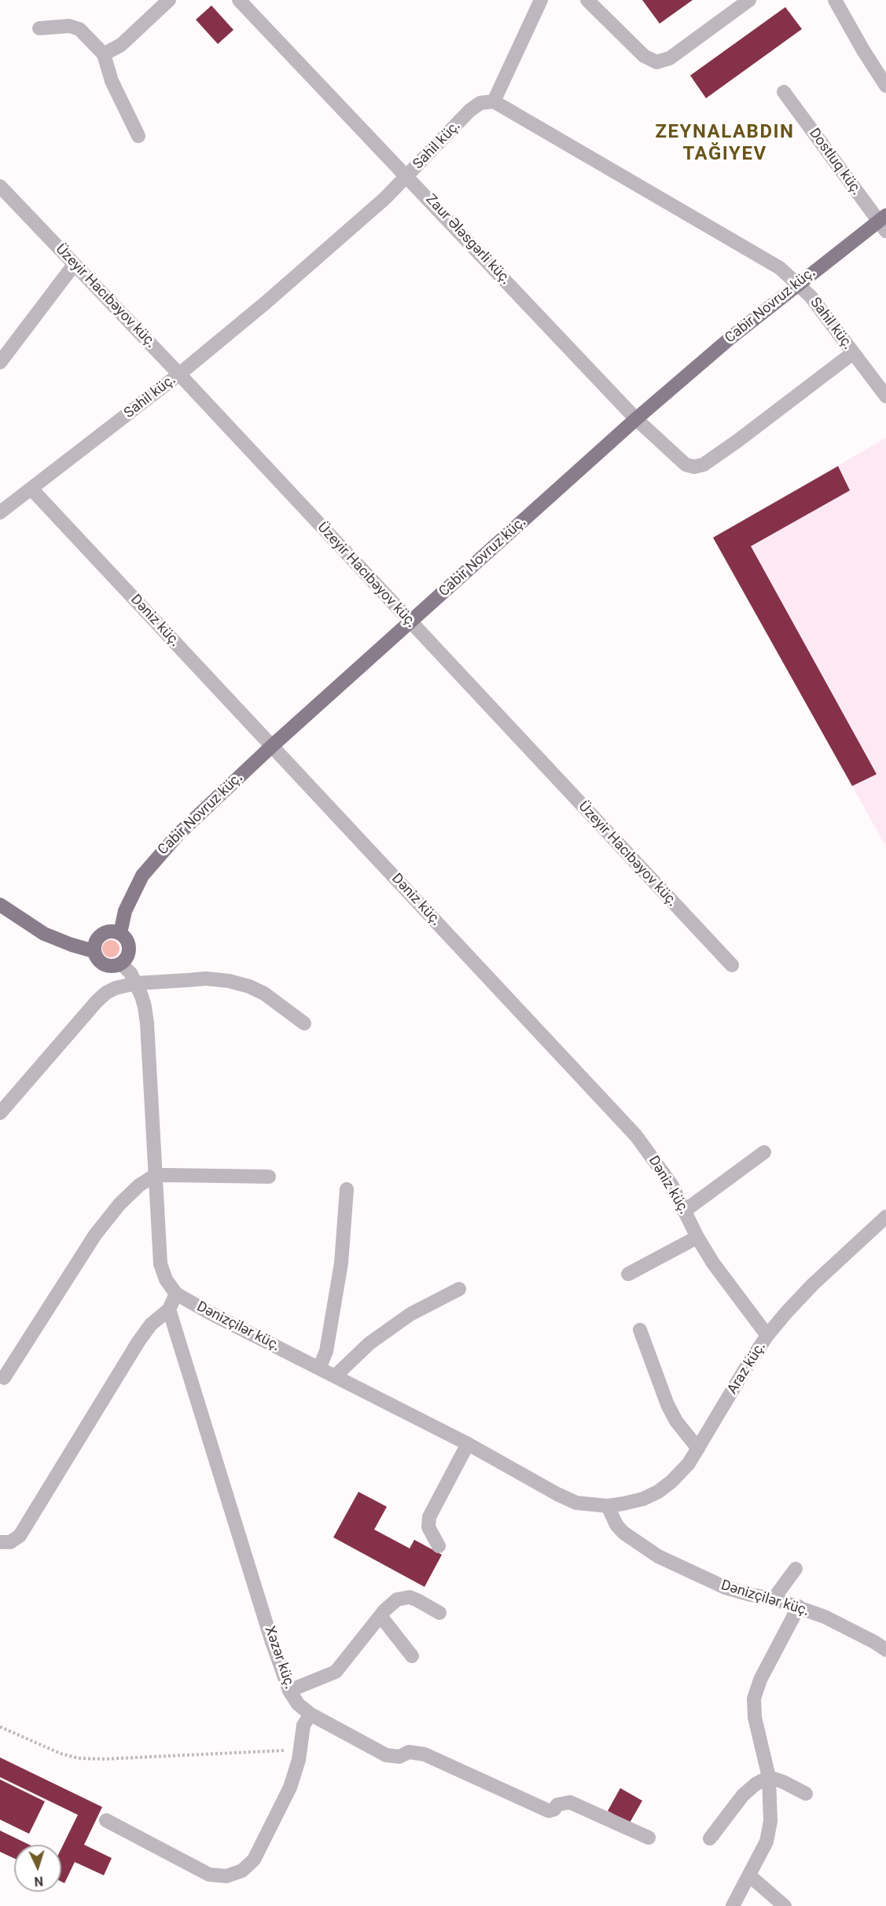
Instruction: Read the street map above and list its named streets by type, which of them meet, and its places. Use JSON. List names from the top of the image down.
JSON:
{
  "streets": {
    "main road": ["Cabir Novruz küç."],
    "street": [
      "Sahil küç.",
      "Dostluq küç.",
      "Zaur Ələsgərli küç.",
      "Üzeyir Hacıbəyov küç.",
      "Dәniz küç.",
      "Dәnizçilәr küç.",
      "Araz küç.",
      "Dənizçilər küç.",
      "Xəzər küç."
    ]
  },
  "crossings": [
    ["Sahil küç.", "Zaur Ələsgərli küç."],
    ["Sahil küç.", "Üzeyir Hacıbəyov küç."],
    ["Sahil küç.", "Cabir Novruz küç."],
    ["Sahil küç.", "Dәniz küç."],
    ["Dostluq küç.", "Cabir Novruz küç."],
    ["Zaur Ələsgərli küç.", "Cabir Novruz küç."],
    ["Üzeyir Hacıbəyov küç.", "Cabir Novruz küç."],
    ["Cabir Novruz küç.", "Dәniz küç."],
    ["Cabir Novruz küç.", "Dәnizçilәr küç."],
    ["Dәniz küç.", "Araz küç."],
    ["Dәnizçilәr küç.", "Araz küç."],
    ["Dәnizçilәr küç.", "Dənizçilər küç."],
    ["Araz küç.", "Dənizçilər küç."]
  ],
  "districts": ["ZEYNALABDIN TAĞIYEV"],
  "north": "bottom"
}
